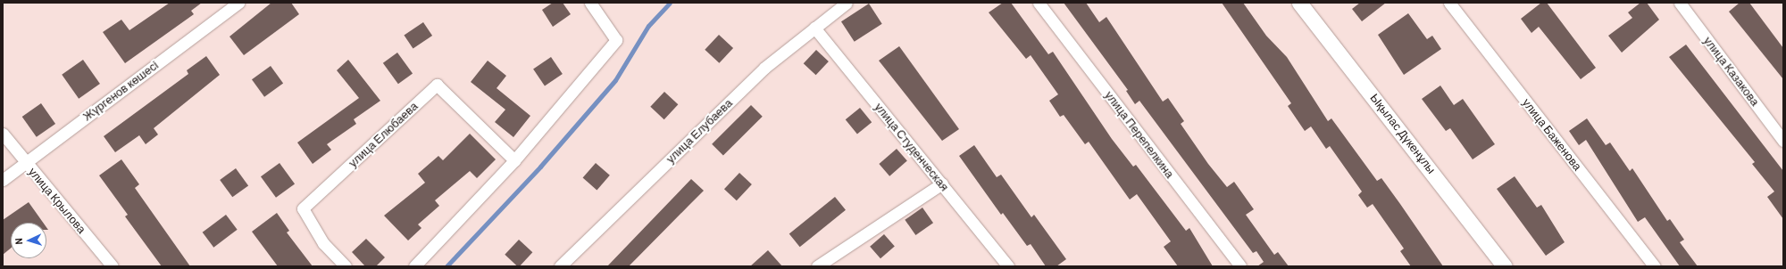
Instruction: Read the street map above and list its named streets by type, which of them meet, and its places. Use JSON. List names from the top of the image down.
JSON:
{
  "streets": {
    "street": [
      "улица Казакова",
      "Жүргенов көшесі",
      "улица Елубаева",
      "Ықылас Дүкенұлы",
      "улица Елюбаева",
      "улица Перепелкина",
      "улица Баженова",
      "улица Студенческая",
      "улица Крылова"
    ]
  },
  "crossings": [
    ["Жүргенов көшесі", "улица Крылова"],
    ["улица Елубаева", "улица Студенческая"]
  ],
  "north": "left"
}
